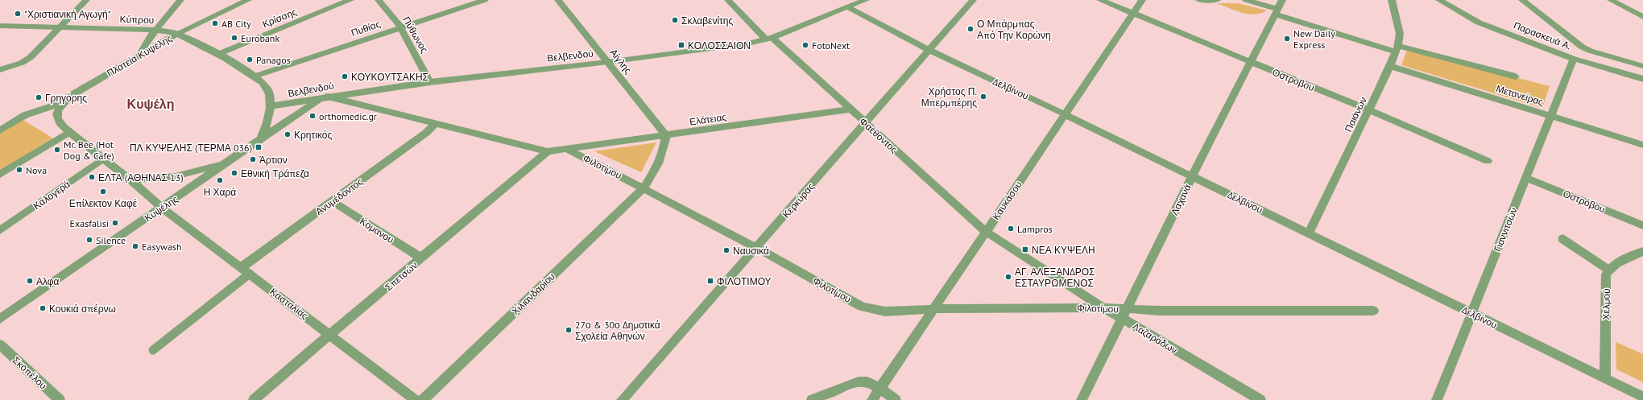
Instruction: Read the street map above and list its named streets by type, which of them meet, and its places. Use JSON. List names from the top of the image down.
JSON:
{
  "streets": {
    "street": [
      "Κρίσσης",
      "Κύπρου",
      "Πυθίας",
      "Πύθωνος",
      "Παρασκευά Α.",
      "Πλατεία Κυψέλης",
      "Βελβενδού",
      "Αίγλης",
      "Οστρόβου",
      "Δελβίνου",
      "Μετανείρας",
      "Παιάνων",
      "Ελάτειας",
      "Φαέθοντος",
      "Φιλοτίμου",
      "Καλογερά",
      "Ανυμέδοντος",
      "Λαχανά",
      "Κερκύρας",
      "Καυκάσου",
      "Κυψέλης",
      "Γιαννιτσών",
      "Κομανου",
      "Σπετσών",
      "Χιλιανδαρίου",
      "Κασταλίας",
      "Χελμού",
      "Λαζαράδων",
      "Σκοπέλου"
    ]
  },
  "crossings": [
    ["Κρίσσης", "Πλατεία Κυψέλης"],
    ["Κύπρου", "Πλατεία Κυψέλης"],
    ["Πυθίας", "Πύθωνος"],
    ["Πυθίας", "Πλατεία Κυψέλης"],
    ["Πύθωνος", "Βελβενδού"],
    ["Παρασκευά Α.", "Γιαννιτσών"],
    ["Πλατεία Κυψέλης", "Βελβενδού"],
    ["Πλατεία Κυψέλης", "Καλογερά"],
    ["Πλατεία Κυψέλης", "Κυψέλης"],
    ["Πλατεία Κυψέλης", "Κασταλίας"],
    ["Βελβενδού", "Αίγλης"],
    ["Βελβενδού", "Δελβίνου"],
    ["Βελβενδού", "Φαέθοντος"],
    ["Βελβενδού", "Κυψέλης"],
    ["Αίγλης", "Ελάτειας"],
    ["Αίγλης", "Χιλιανδαρίου"],
    ["Οστρόβου", "Παιάνων"],
    ["Οστρόβου", "Λαχανά"],
    ["Οστρόβου", "Καυκάσου"],
    ["Οστρόβου", "Γιαννιτσών"],
    ["Δελβίνου", "Παιάνων"],
    ["Δελβίνου", "Λαχανά"],
    ["Δελβίνου", "Κερκύρας"],
    ["Δελβίνου", "Καυκάσου"],
    ["Δελβίνου", "Γιαννιτσών"],
    ["Δελβίνου", "Χελμού"],
    ["Μετανείρας", "Παιάνων"],
    ["Μετανείρας", "Λαχανά"],
    ["Μετανείρας", "Γιαννιτσών"],
    ["Ελάτειας", "Φαέθοντος"],
    ["Ελάτειας", "Φιλοτίμου"],
    ["Ελάτειας", "Χιλιανδαρίου"],
    ["Φαέθοντος", "Κερκύρας"],
    ["Φαέθοντος", "Καυκάσου"],
    ["Φαέθοντος", "Λαζαράδων"],
    ["Φιλοτίμου", "Λαχανά"],
    ["Φιλοτίμου", "Κερκύρας"],
    ["Φιλοτίμου", "Καυκάσου"],
    ["Φιλοτίμου", "Χιλιανδαρίου"],
    ["Φιλοτίμου", "Λαζαράδων"],
    ["Ανυμέδοντος", "Κομανου"],
    ["Ανυμέδοντος", "Κασταλίας"],
    ["Λαχανά", "Λαζαράδων"],
    ["Καυκάσου", "Λαζαράδων"],
    ["Κυψέλης", "Κασταλίας"],
    ["Κομανου", "Σπετσών"],
    ["Σπετσών", "Κασταλίας"]
  ],
  "districts": ["Κυψέλη"],
  "places": {
    "other": [
      "\"Χριστιανική Αγωγή\"",
      "Σκλαβενίτης",
      "AB City",
      "Ο Μπάρμπας Από Την Κορώνη",
      "Eurobank",
      "New Daily Express",
      "FotoNext",
      "Panagos",
      "ΚΟΥΚΟΥΤΣΑΚΗΣ",
      "Χρήστος Π. Μπερμπέρης",
      "Γρηγόρης",
      "orthomedic.gr",
      "Κρητικός",
      "Mr. Bee (Hot Dog & Cafe)",
      "Άρτιον",
      "Nova",
      "Εθνική Τράπεζα",
      "ΕΛΤΑ (ΑΘΗΝΑΣ 13)",
      "Η Χαρά",
      "Επίλεκτον Καφέ",
      "Exasfalisi",
      "Lampros",
      "Silence",
      "Easywash",
      "Ναυσικά",
      "ΑΓ. ΑΛΕΞΑΝΔΡΟΣ ΕΣΤΑΥΡΩΜΕΝΟΣ",
      "Αλφα",
      "Κουκιά σπέρνω",
      "27ο & 30ο Δημοτικά Σχολεία Αθηνών"
    ],
    "transit": [
      "ΚΟΛΟΣΣΑΙΟΝ",
      "ΠΛ ΚΥΨΕΛΗΣ (ΤΕΡΜΑ 036)",
      "ΝΕΑ ΚΥΨΕΛΗ",
      "ΦΙΛΟΤΙΜΟΥ"
    ]
  }
}
